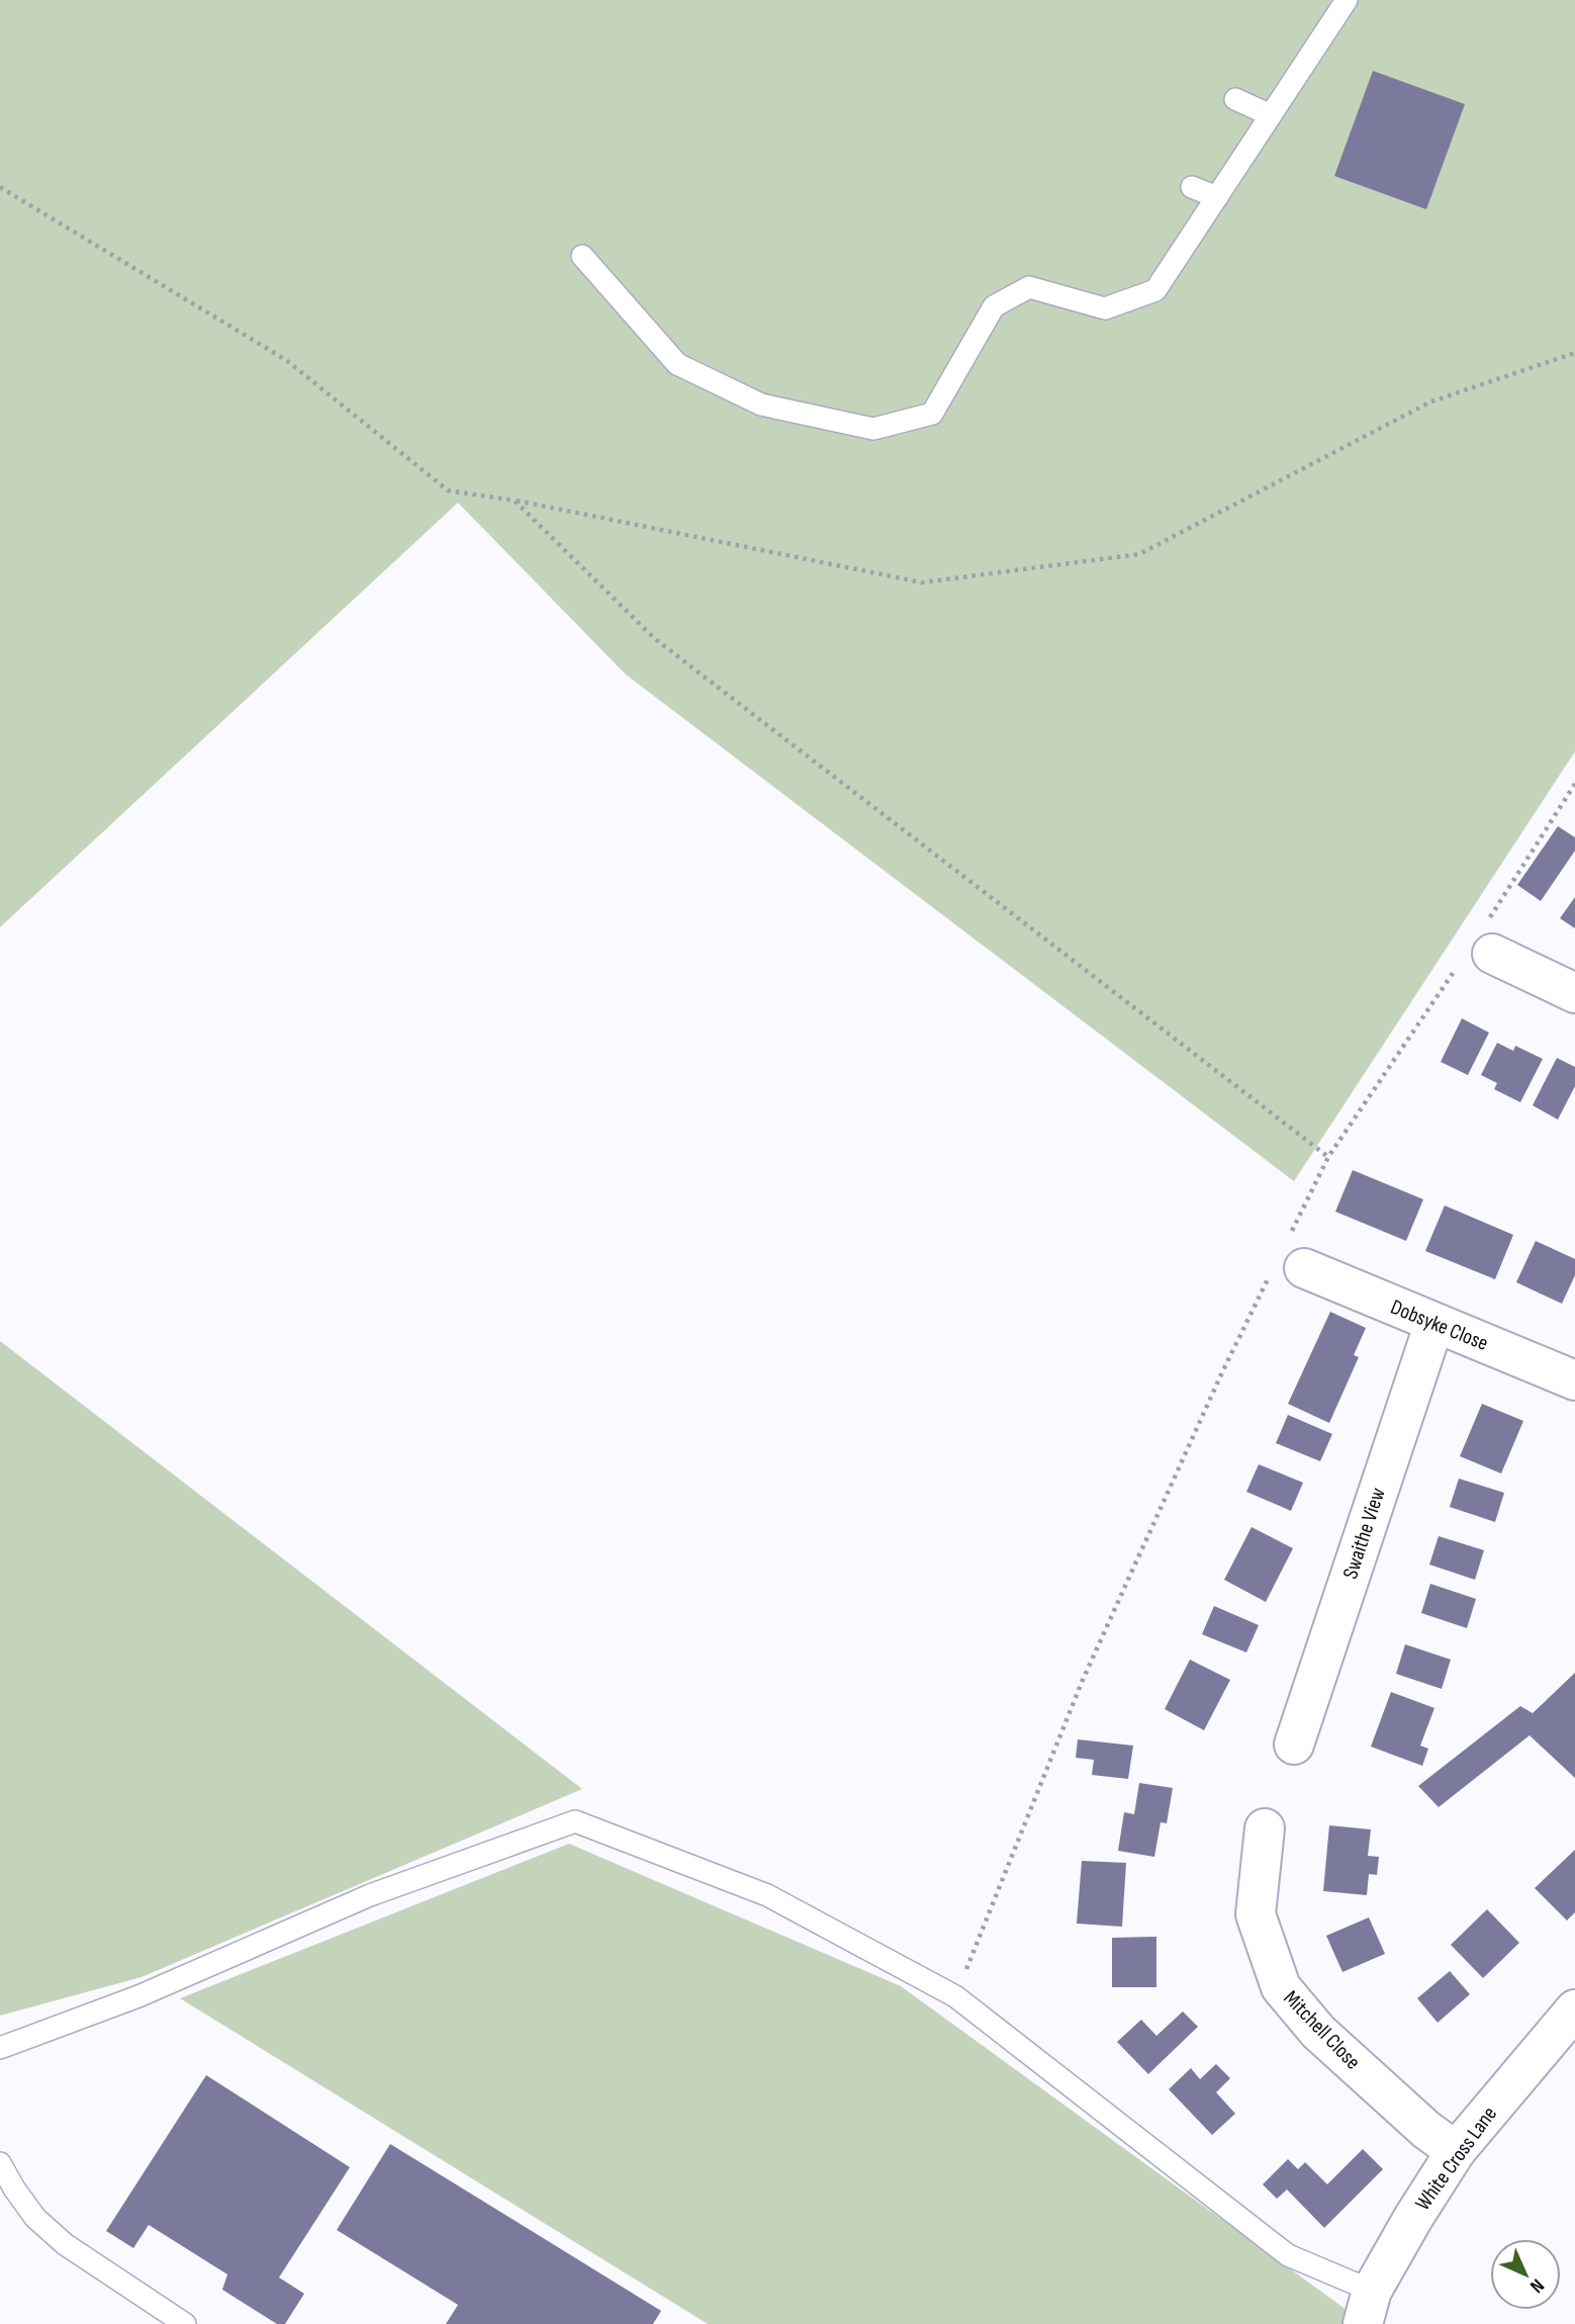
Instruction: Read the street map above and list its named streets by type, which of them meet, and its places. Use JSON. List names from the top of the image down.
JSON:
{
  "streets": {
    "street": [
      "Dobsyke Close",
      "Swaithe View",
      "Mitchell Close",
      "White Cross Lane"
    ]
  },
  "crossings": [
    ["Dobsyke Close", "Swaithe View"],
    ["Mitchell Close", "White Cross Lane"]
  ],
  "north": "bottom right"
}
